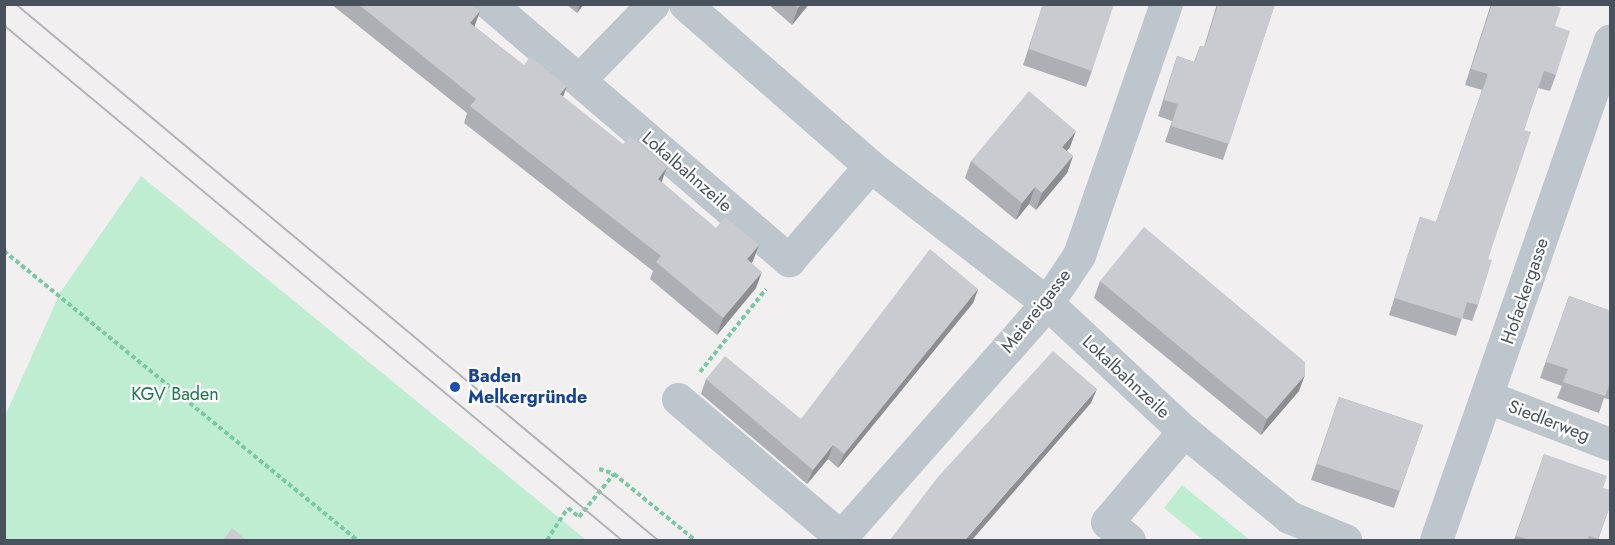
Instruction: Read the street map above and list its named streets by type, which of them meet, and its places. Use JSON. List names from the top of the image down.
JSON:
{
  "streets": {
    "street": [
      "Lokalbahnzeile",
      "Hofackergasse",
      "Meiereigasse",
      "Siedlerweg"
    ]
  },
  "crossings": [
    ["Lokalbahnzeile", "Meiereigasse"],
    ["Hofackergasse", "Siedlerweg"]
  ],
  "parks": ["KGV Baden"],
  "places": ["Baden Melkergründe"]
}
